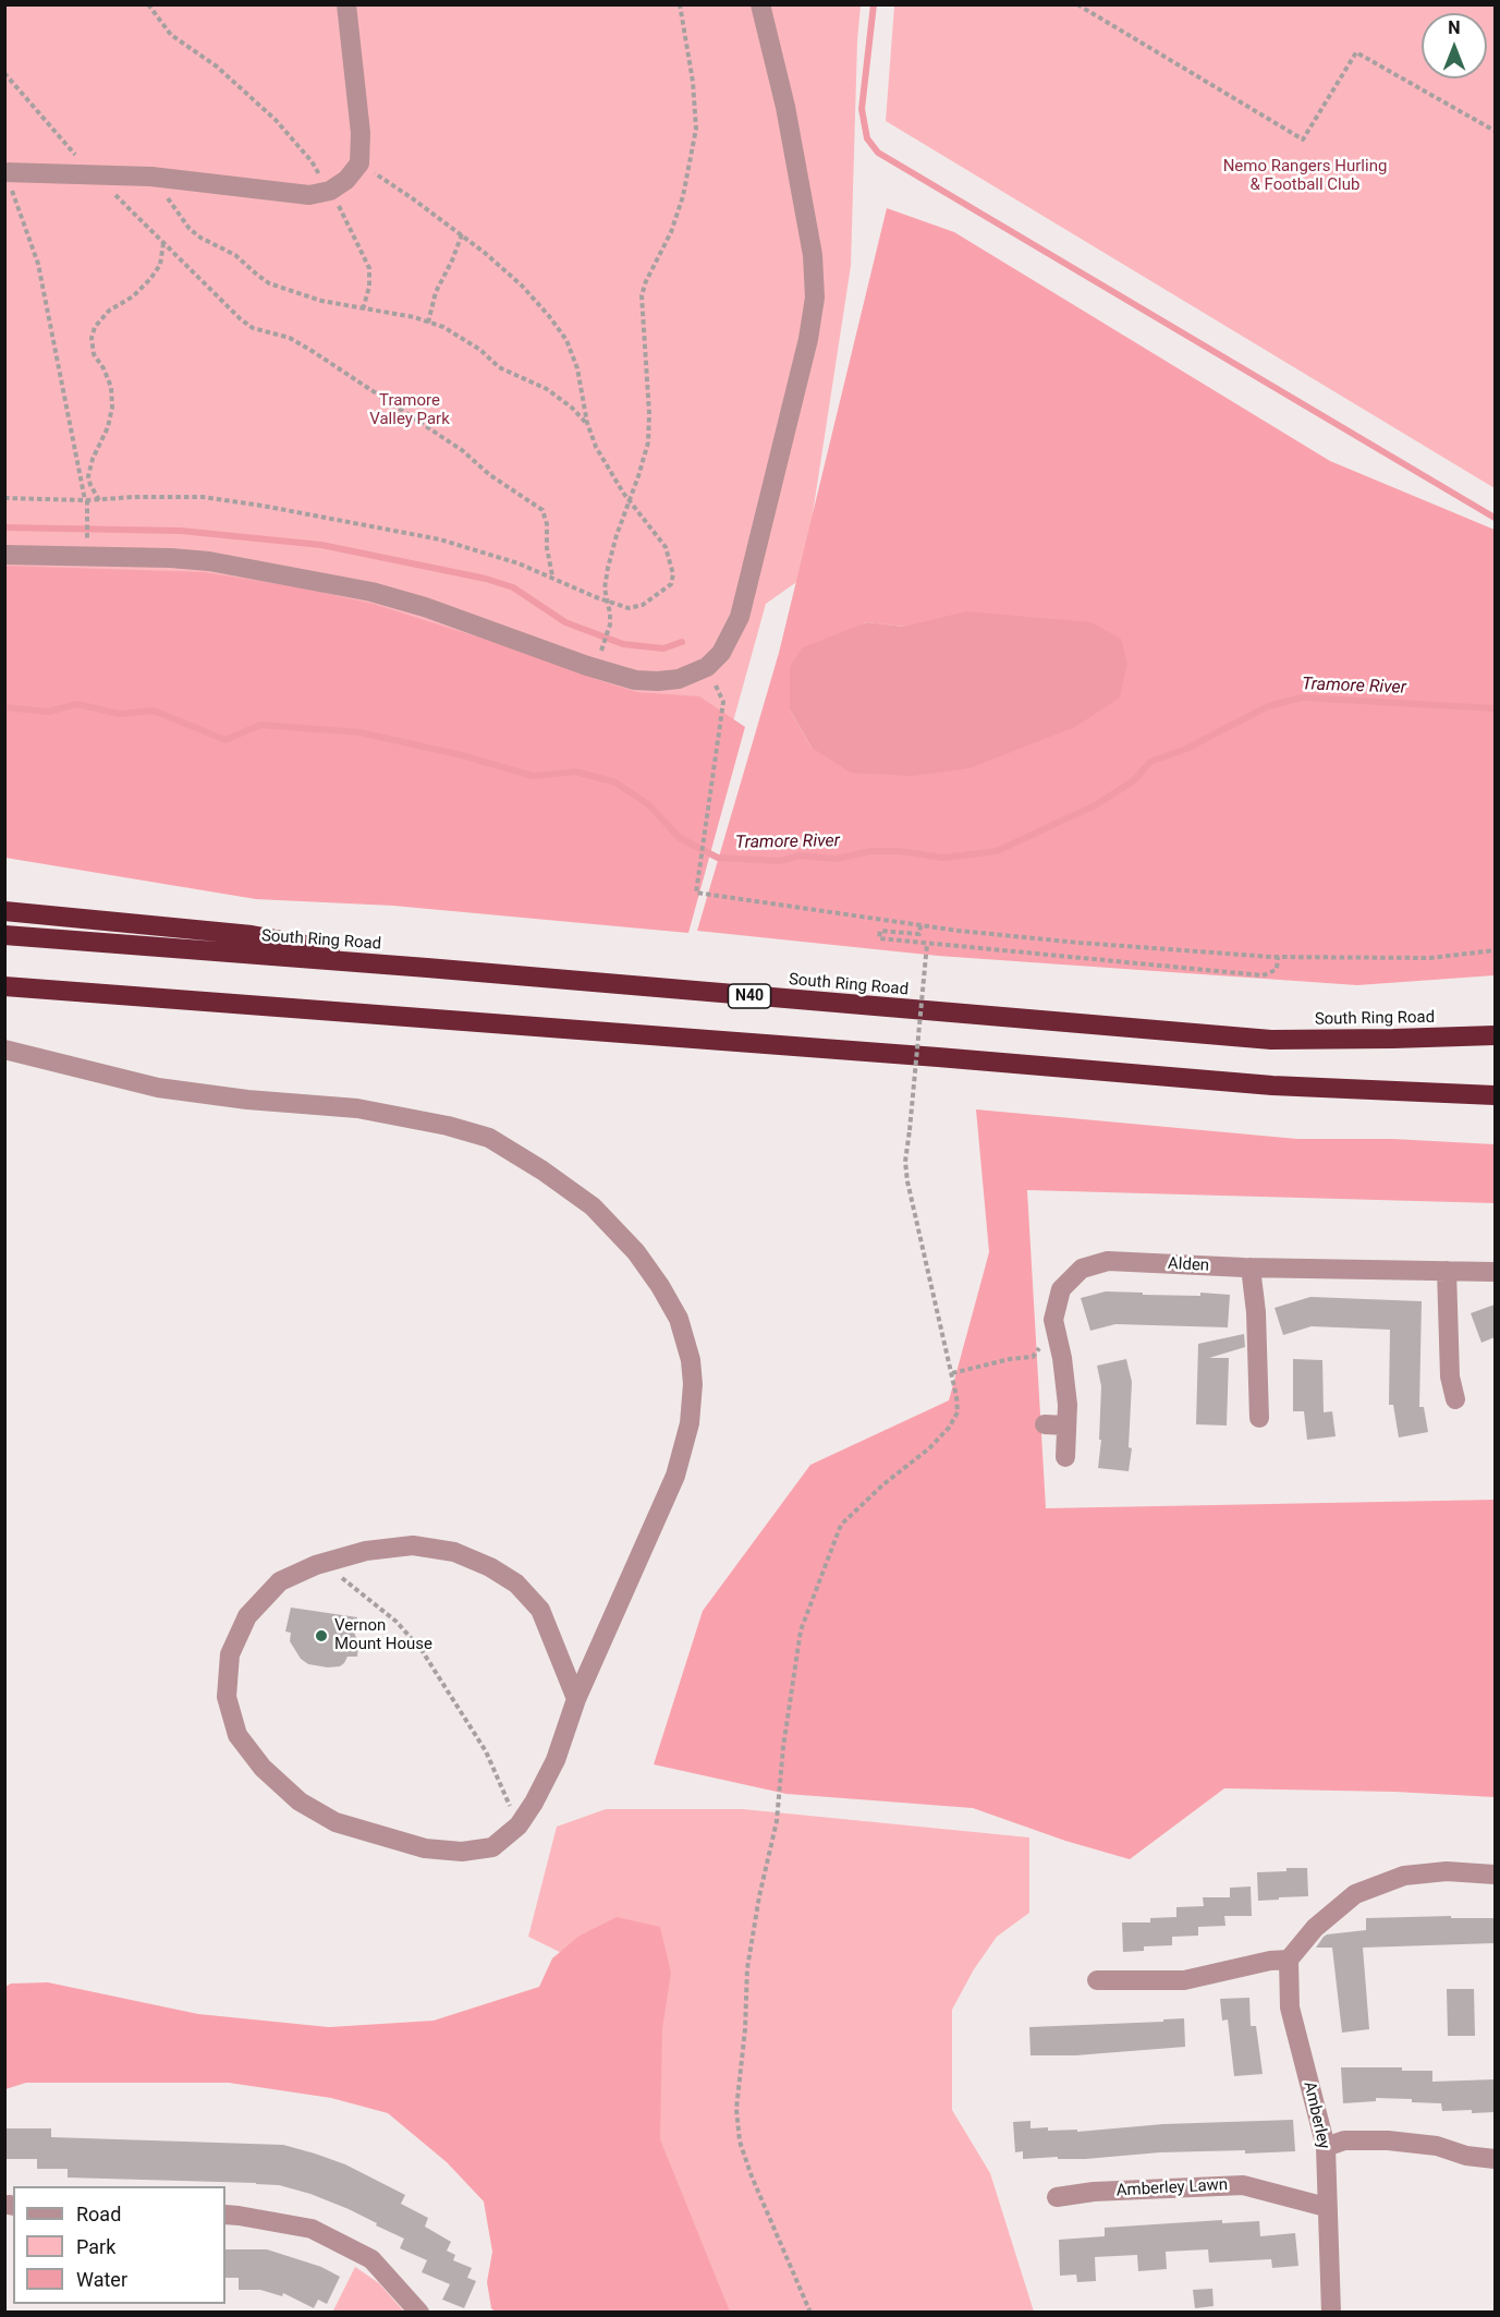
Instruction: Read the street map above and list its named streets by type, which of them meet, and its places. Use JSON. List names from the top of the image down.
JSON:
{
  "streets": {
    "highway": ["South Ring Road", "N40"],
    "street": ["Alden", "Amberley", "Amberley Lawn"]
  },
  "crossings": [
    ["Amberley", "Amberley Lawn"]
  ],
  "water": ["Tramore River"],
  "parks": ["Nemo Rangers Hurling & Football Club", "Tramore Valley Park"],
  "places": ["Vernon Mount House"],
  "legend": ["Road", "Park", "Water"],
  "north": "top"
}
